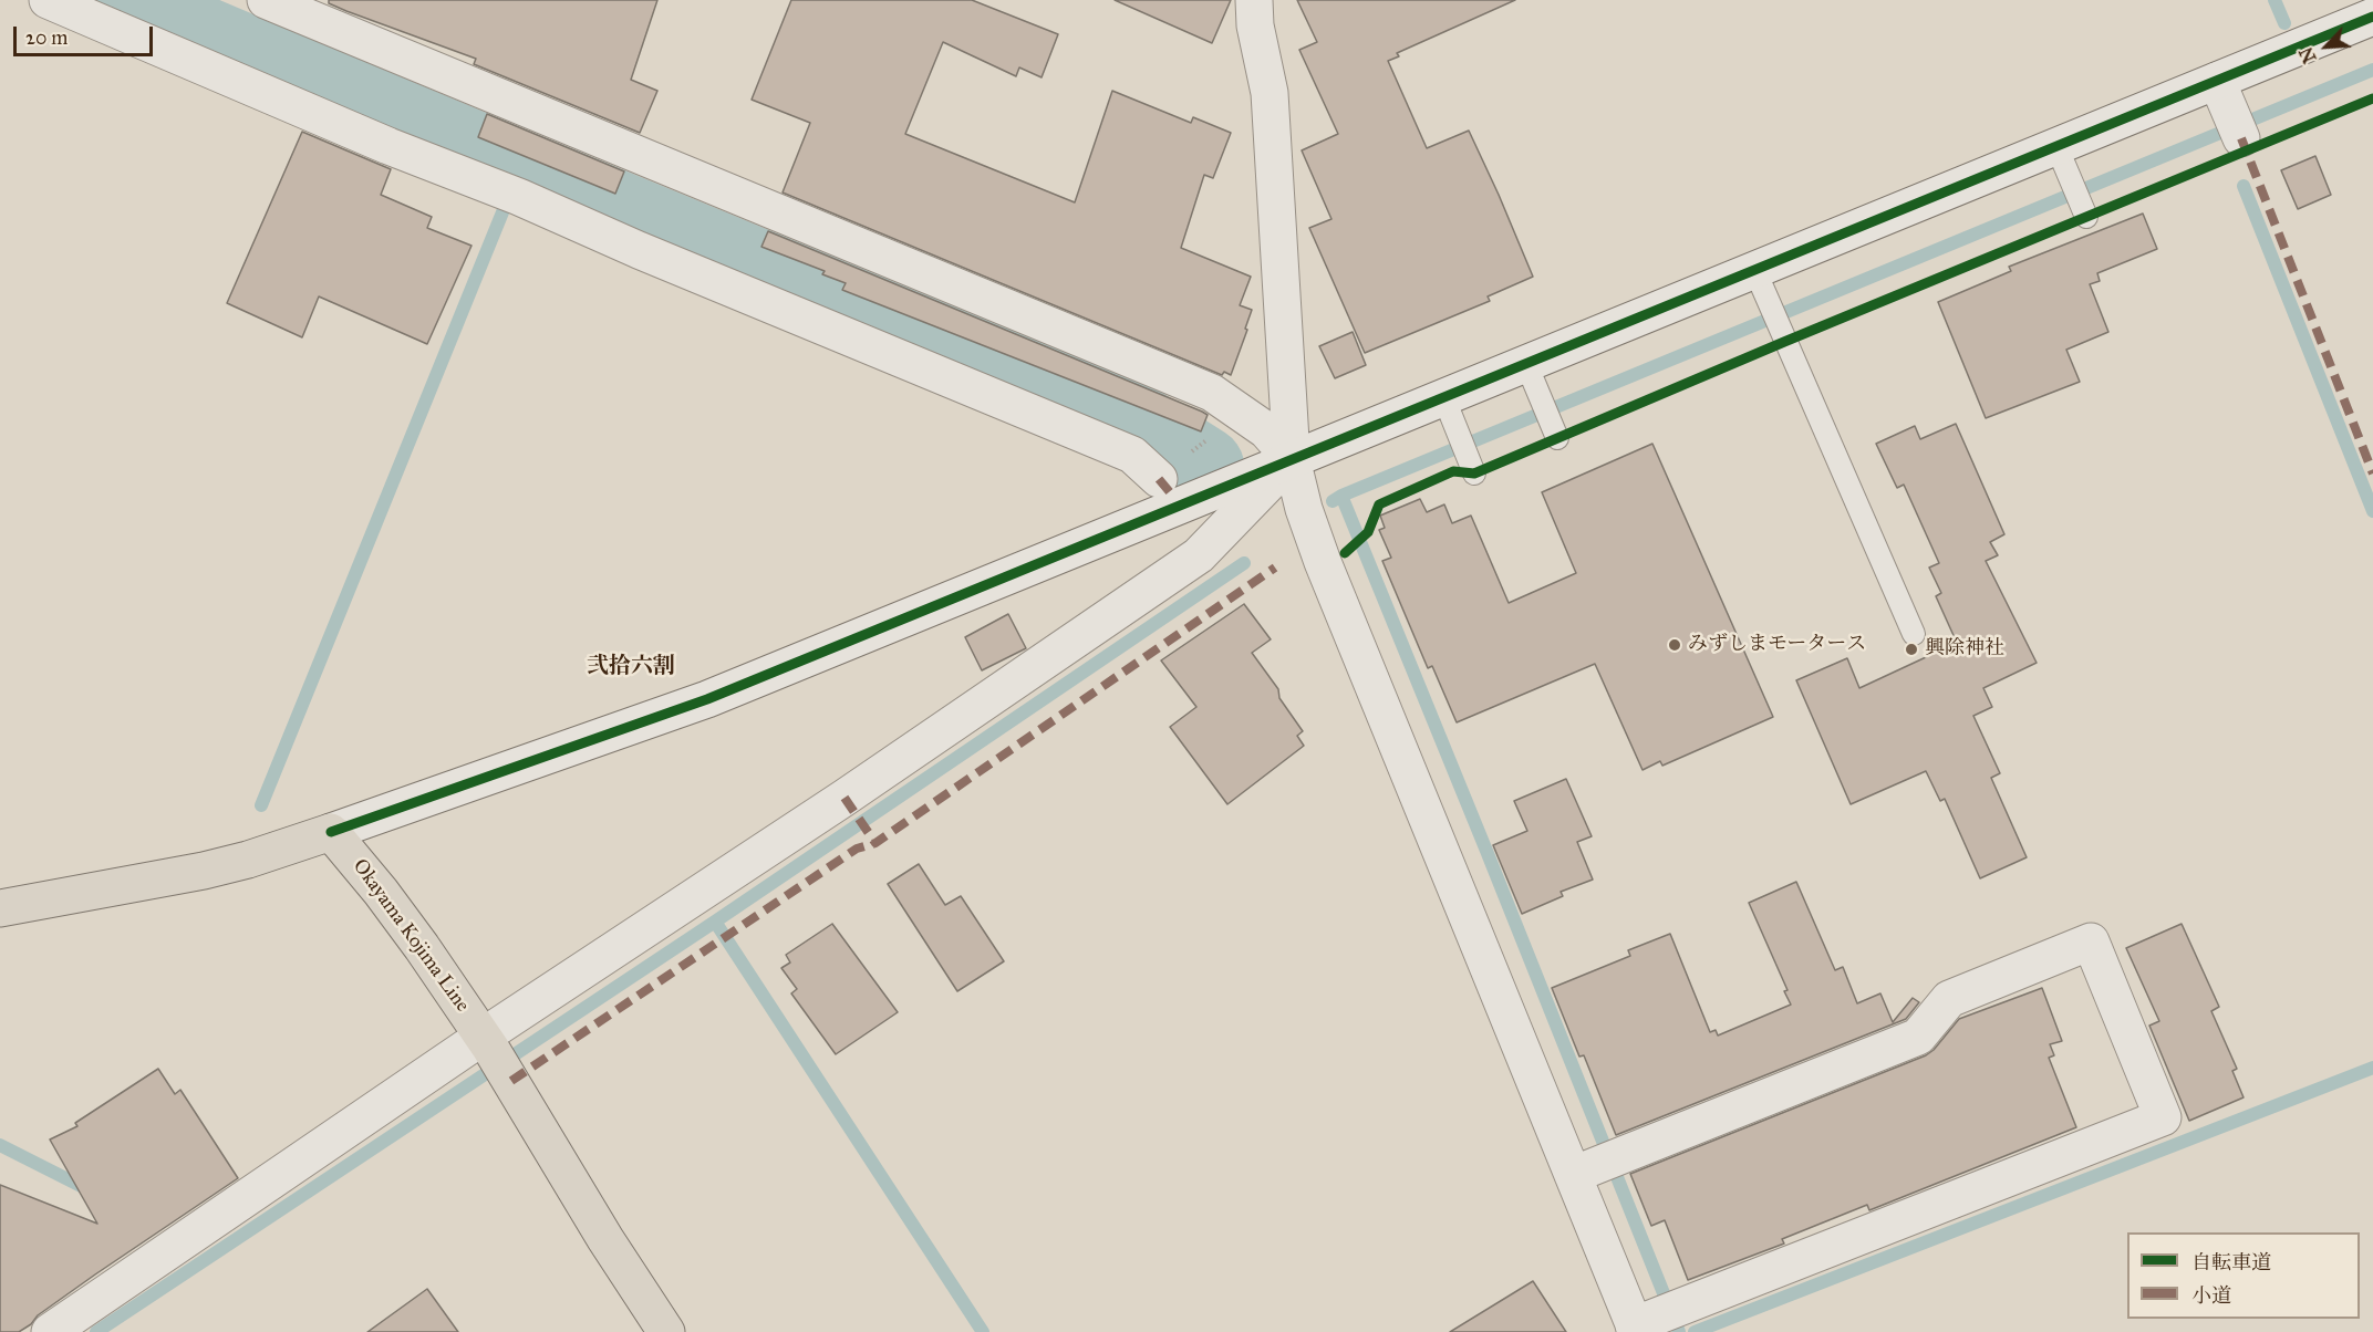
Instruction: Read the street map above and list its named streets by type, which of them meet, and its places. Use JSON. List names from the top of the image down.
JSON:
{
  "streets": {
    "main road": ["Okayama Kojima Line"]
  },
  "districts": ["弐拾六割"],
  "places": ["みずしまモータース", "興除神社"],
  "legend": ["自転車道", "小道"],
  "scale_bar": "20 m",
  "north": "bottom left"
}
